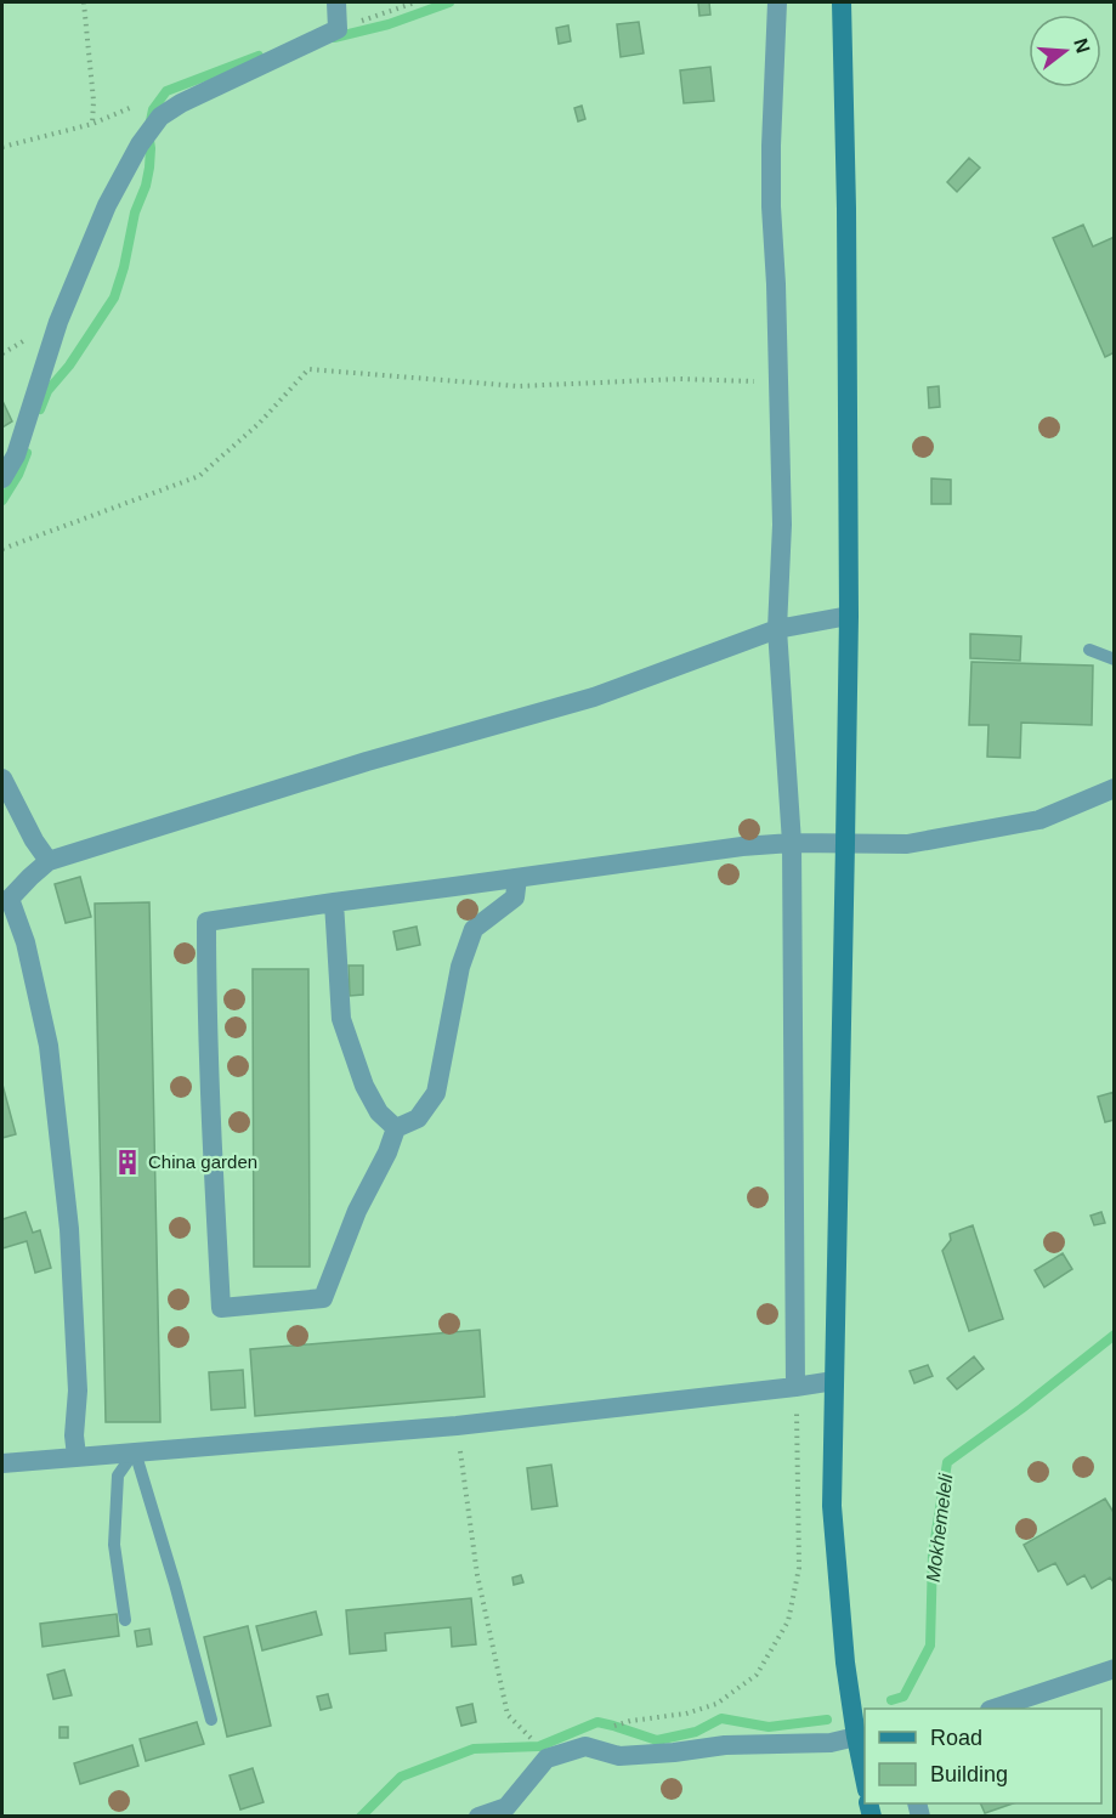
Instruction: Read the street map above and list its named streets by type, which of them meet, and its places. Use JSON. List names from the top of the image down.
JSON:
{
  "water": ["Mokhemeleli"],
  "places": {
    "building": ["China garden"]
  },
  "legend": ["Road", "Building"],
  "north": "right"
}
